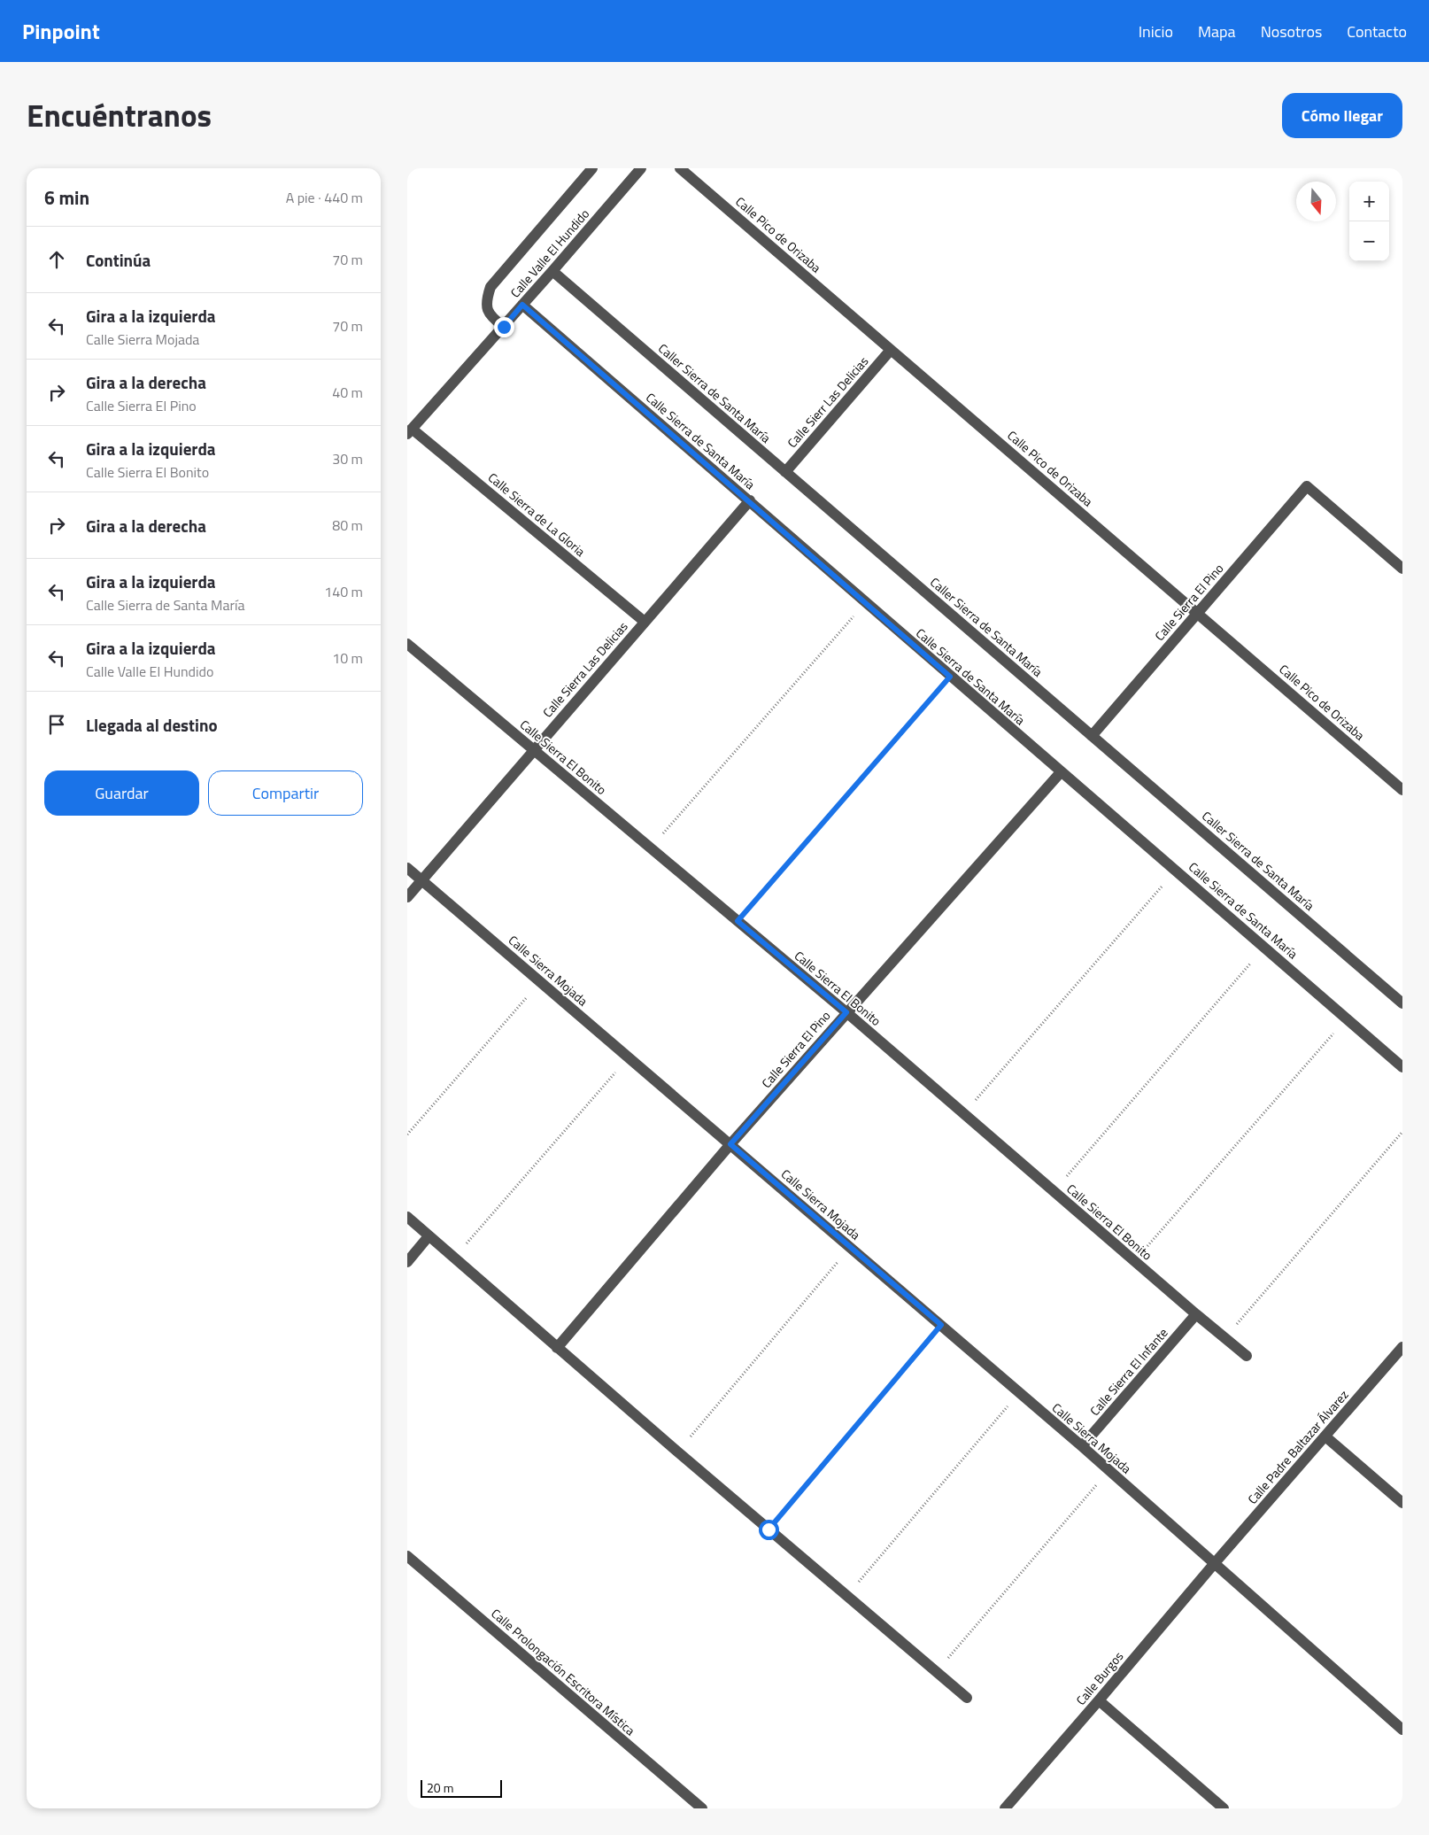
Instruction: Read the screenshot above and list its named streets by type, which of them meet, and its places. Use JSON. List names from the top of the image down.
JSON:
{
  "streets": {
    "street": [
      "Calle Pico de Orizaba",
      "Calle Valle El Hundido",
      "Caller Sierra de Santa María",
      "Calle Sierr Las Delicias",
      "Calle Sierra de Santa María",
      "Calle Sierra de La Gloria",
      "Calle Sierra El Pino",
      "Calle Sierra Las Delicias",
      "Calle Sierra El Bonito",
      "Calle Sierra Mojada",
      "Calle Sierra El Infante",
      "Calle Padre Baltazar Álvarez",
      "Calle Prolongación Escritora Mística",
      "Calle Burgos"
    ]
  },
  "crossings": [
    ["Calle Pico de Orizaba", "Calle Sierr Las Delicias"],
    ["Calle Pico de Orizaba", "Calle Sierra El Pino"],
    ["Calle Valle El Hundido", "Caller Sierra de Santa María"],
    ["Calle Valle El Hundido", "Calle Sierra de Santa María"],
    ["Calle Valle El Hundido", "Calle Sierra de La Gloria"],
    ["Caller Sierra de Santa María", "Calle Sierr Las Delicias"],
    ["Caller Sierra de Santa María", "Calle Sierra El Pino"],
    ["Calle Sierra de Santa María", "Calle Sierra El Pino"],
    ["Calle Sierra de Santa María", "Calle Sierra Las Delicias"],
    ["Calle Sierra de La Gloria", "Calle Sierra Las Delicias"],
    ["Calle Sierra El Pino", "Calle Sierra El Bonito"],
    ["Calle Sierra El Pino", "Calle Sierra Mojada"],
    ["Calle Sierra Las Delicias", "Calle Sierra El Bonito"],
    ["Calle Sierra Las Delicias", "Calle Sierra Mojada"],
    ["Calle Sierra El Bonito", "Calle Sierra El Infante"],
    ["Calle Sierra Mojada", "Calle Sierra El Infante"],
    ["Calle Sierra Mojada", "Calle Padre Baltazar Álvarez"],
    ["Calle Sierra Mojada", "Calle Burgos"],
    ["Calle Padre Baltazar Álvarez", "Calle Burgos"]
  ],
  "scale_bar": "20 m",
  "north": "bottom",
  "page": {
    "header": "Pinpoint",
    "nav": [
      "Inicio",
      "Mapa",
      "Nosotros",
      "Contacto"
    ],
    "title": "Encuéntranos",
    "buttons": [
      "Cómo llegar",
      ["Guardar", "Compartir"]
    ],
    "heading": ["6 min", "A pie · 440 m"],
    "map_buttons": ["+", "−"],
    "list": [
      ["Continúa", "70 m"],
      ["Gira a la izquierda", "Calle Sierra Mojada", "70 m"],
      ["Gira a la derecha", "Calle Sierra El Pino", "40 m"],
      ["Gira a la izquierda", "Calle Sierra El Bonito", "30 m"],
      ["Gira a la derecha", "80 m"],
      ["Gira a la izquierda", "Calle Sierra de Santa María", "140 m"],
      ["Gira a la izquierda", "Calle Valle El Hundido", "10 m"],
      "Llegada al destino"
    ],
    "scale": "20 m"
  }
}
